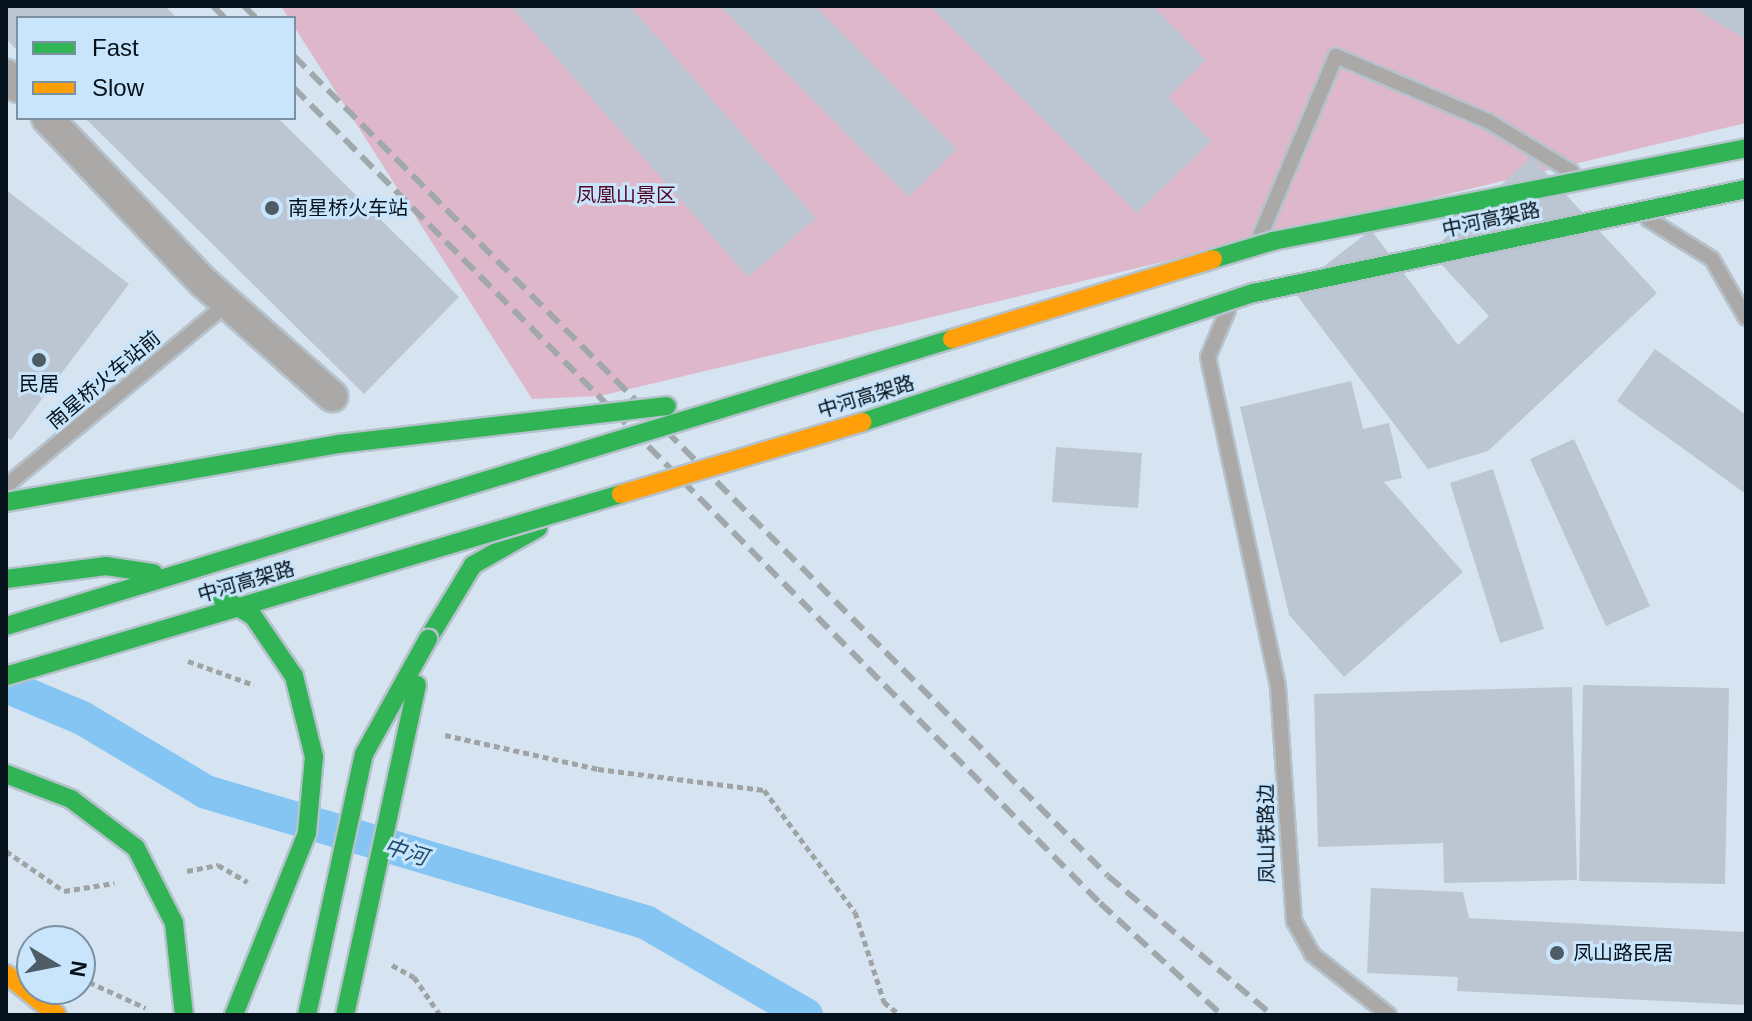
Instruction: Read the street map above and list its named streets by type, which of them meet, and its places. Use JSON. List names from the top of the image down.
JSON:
{
  "streets": {
    "main road": ["中河高架路"],
    "lane": ["南星桥火车站前", "凤山铁路边"]
  },
  "water": ["中河"],
  "parks": ["凤凰山景区"],
  "places": ["南星桥火车站", "民居", "凤山路民居"],
  "legend": ["Fast", "Slow"],
  "north": "right"
}
